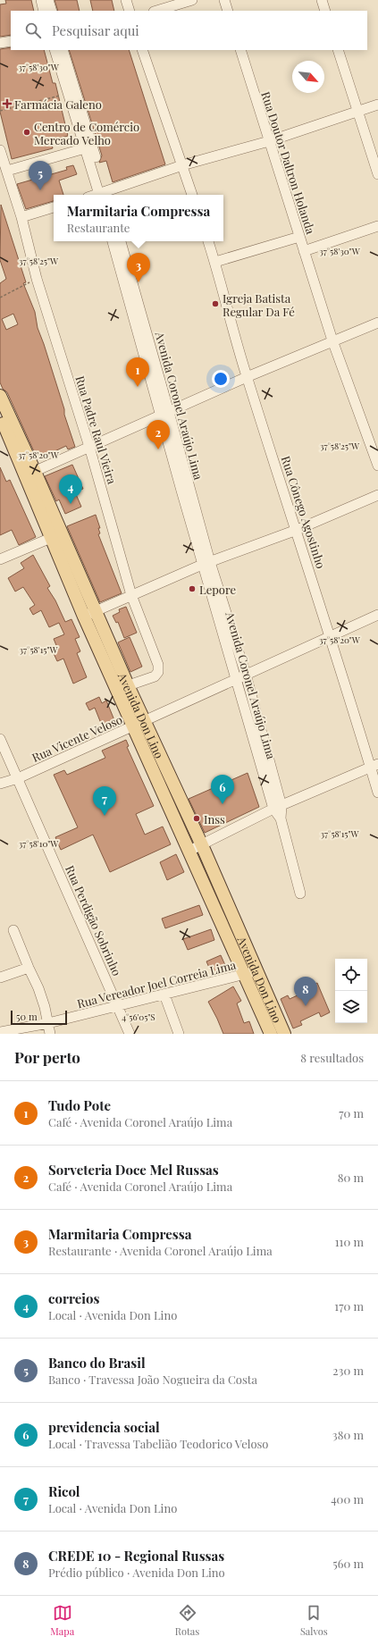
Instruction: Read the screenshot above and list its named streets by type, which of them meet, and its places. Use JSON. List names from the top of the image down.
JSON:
{
  "streets": {
    "main road": ["Avenida Don Lino"],
    "street": [
      "Rua Doutor Daltron Holanda",
      "Avenida Coronel Araújo Lima",
      "Rua Padre Raul Vieira",
      "Rua Cônego Agostinho",
      "Rua Vicente Veloso",
      "Rua Perdigão Sobrinho",
      "Rua Vereador Joel Correia Lima"
    ]
  },
  "crossings": [
    ["Avenida Coronel Araújo Lima", "Rua Vicente Veloso"],
    ["Rua Padre Raul Vieira", "Avenida Don Lino"],
    ["Rua Cônego Agostinho", "Rua Vicente Veloso"],
    ["Avenida Don Lino", "Rua Vicente Veloso"],
    ["Avenida Don Lino", "Rua Vereador Joel Correia Lima"],
    ["Rua Vicente Veloso", "Rua Perdigão Sobrinho"],
    ["Rua Perdigão Sobrinho", "Rua Vereador Joel Correia Lima"]
  ],
  "places": {
    "health": ["Farmácia Galeno"],
    "other": [
      "Centro de Comércio Mercado Velho",
      "Igreja Batista Regular Da Fé",
      "Lepore",
      "Inss"
    ]
  },
  "scale_bar": "50 m",
  "north": "bottom right",
  "page": {
    "search": "Pesquisar aqui",
    "pins": [
      "5",
      "3",
      "1",
      "2",
      "4",
      "6",
      "7",
      "8"
    ],
    "popup": ["Marmitaria Compressa", "Restaurante"],
    "scale": "50 m",
    "heading": ["Por perto", "8 resultados"],
    "list": [
      {
        "mark": "1",
        "name": "Tudo Pote",
        "note": "Café · Avenida Coronel Araújo Lima",
        "value": "70 m"
      },
      {
        "mark": "2",
        "name": "Sorveteria Doce Mel Russas",
        "note": "Café · Avenida Coronel Araújo Lima",
        "value": "80 m"
      },
      {
        "mark": "3",
        "name": "Marmitaria Compressa",
        "note": "Restaurante · Avenida Coronel Araújo Lima",
        "value": "110 m"
      },
      {
        "mark": "4",
        "name": "correios",
        "note": "Local · Avenida Don Lino",
        "value": "170 m"
      },
      {
        "mark": "5",
        "name": "Banco do Brasil",
        "note": "Banco · Travessa João Nogueira da Costa",
        "value": "230 m"
      },
      {
        "mark": "6",
        "name": "previdencia social",
        "note": "Local · Travessa Tabelião Teodorico Veloso",
        "value": "380 m"
      },
      {
        "mark": "7",
        "name": "Ricol",
        "note": "Local · Avenida Don Lino",
        "value": "400 m"
      },
      {
        "mark": "8",
        "name": "CREDE 10 - Regional Russas",
        "note": "Prédio público · Avenida Don Lino",
        "value": "560 m"
      }
    ],
    "nav": ["Mapa", "Rotas", "Salvos"]
  },
  "coordinates": [
    "37°58'30\"W",
    "37°58'25\"W",
    "37°58'20\"W",
    "37°58'15\"W",
    "37°58'10\"W",
    "4°56'05\"S"
  ]
}
